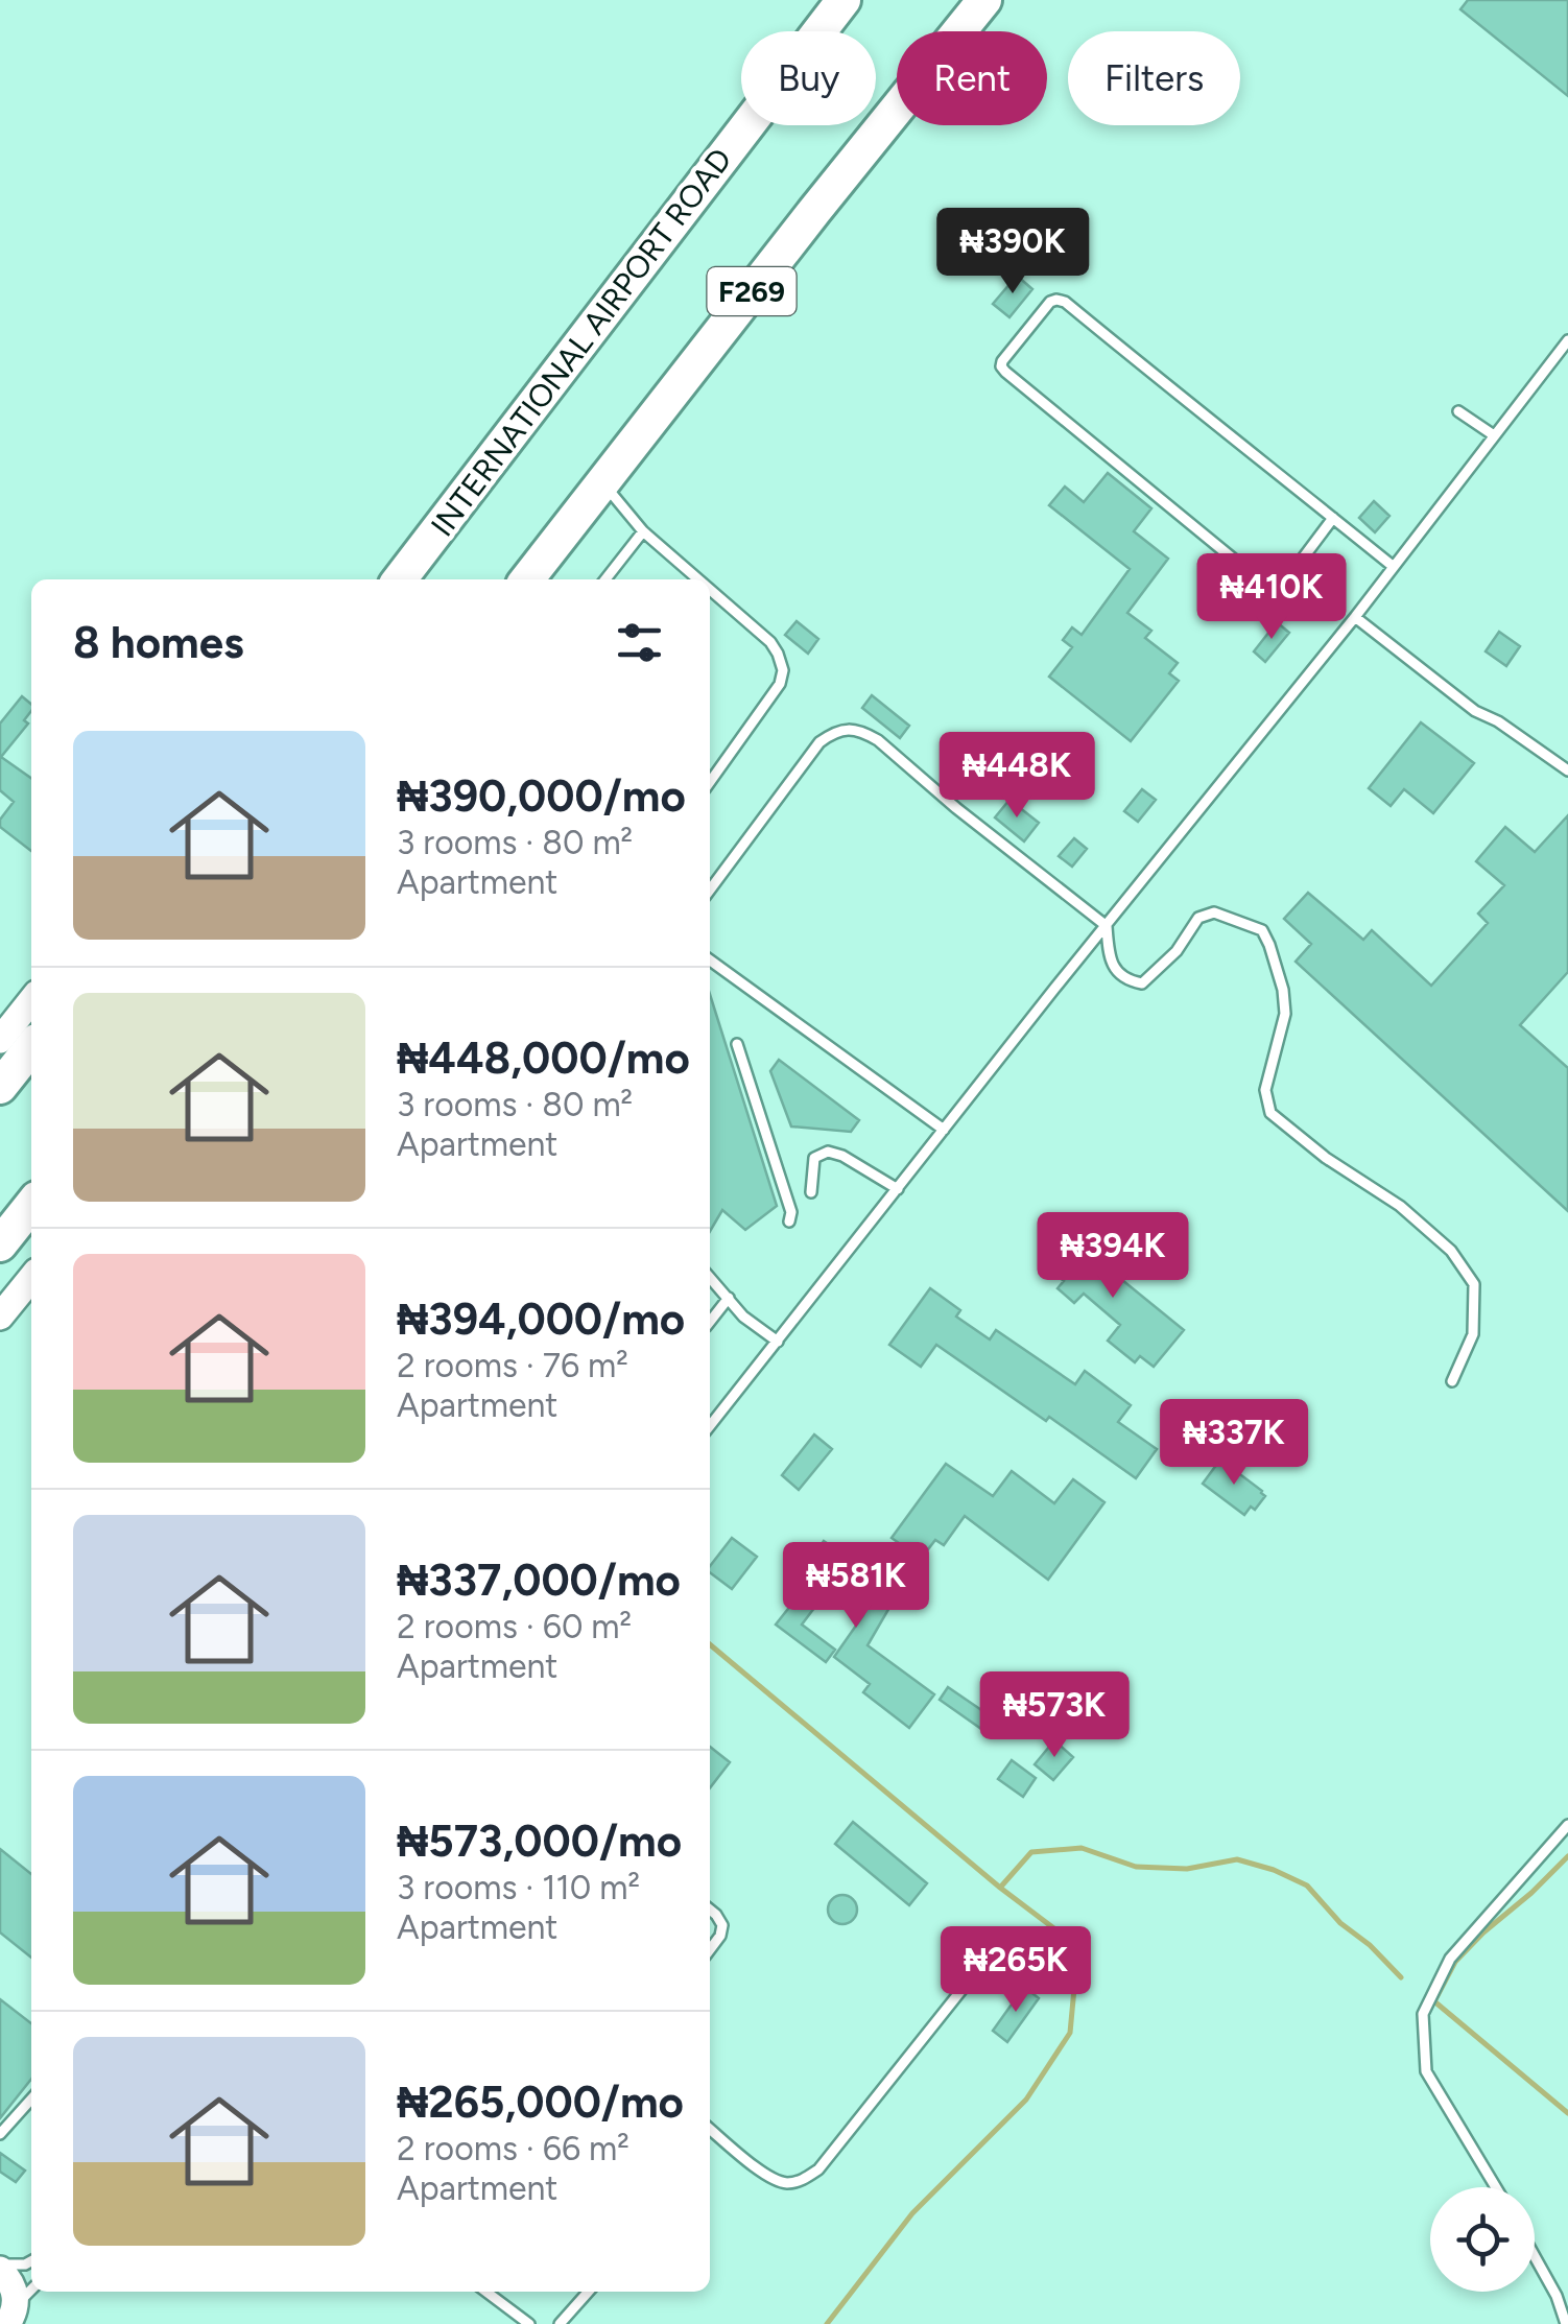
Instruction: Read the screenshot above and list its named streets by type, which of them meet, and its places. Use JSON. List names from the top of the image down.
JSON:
{
  "streets": {
    "highway": ["F269", "INTERNATIONAL AIRPORT ROAD"]
  },
  "page": {
    "chip": ["Buy", "Rent", "Filters"],
    "price": [
      "₦390K",
      "₦410K",
      "₦448K",
      "₦394K",
      "₦337K",
      "₦581K",
      "₦573K",
      "₦265K"
    ],
    "heading": "8 homes",
    "list": [
      {
        "name": "₦390,000/mo",
        "note": "3 rooms · 80 m² · Apartment"
      },
      {
        "name": "₦448,000/mo",
        "note": "3 rooms · 80 m² · Apartment"
      },
      {
        "name": "₦394,000/mo",
        "note": "2 rooms · 76 m² · Apartment"
      },
      {
        "name": "₦337,000/mo",
        "note": "2 rooms · 60 m² · Apartment"
      },
      {
        "name": "₦573,000/mo",
        "note": "3 rooms · 110 m² · Apartment"
      },
      {
        "name": "₦265,000/mo",
        "note": "2 rooms · 66 m² · Apartment"
      }
    ]
  }
}
